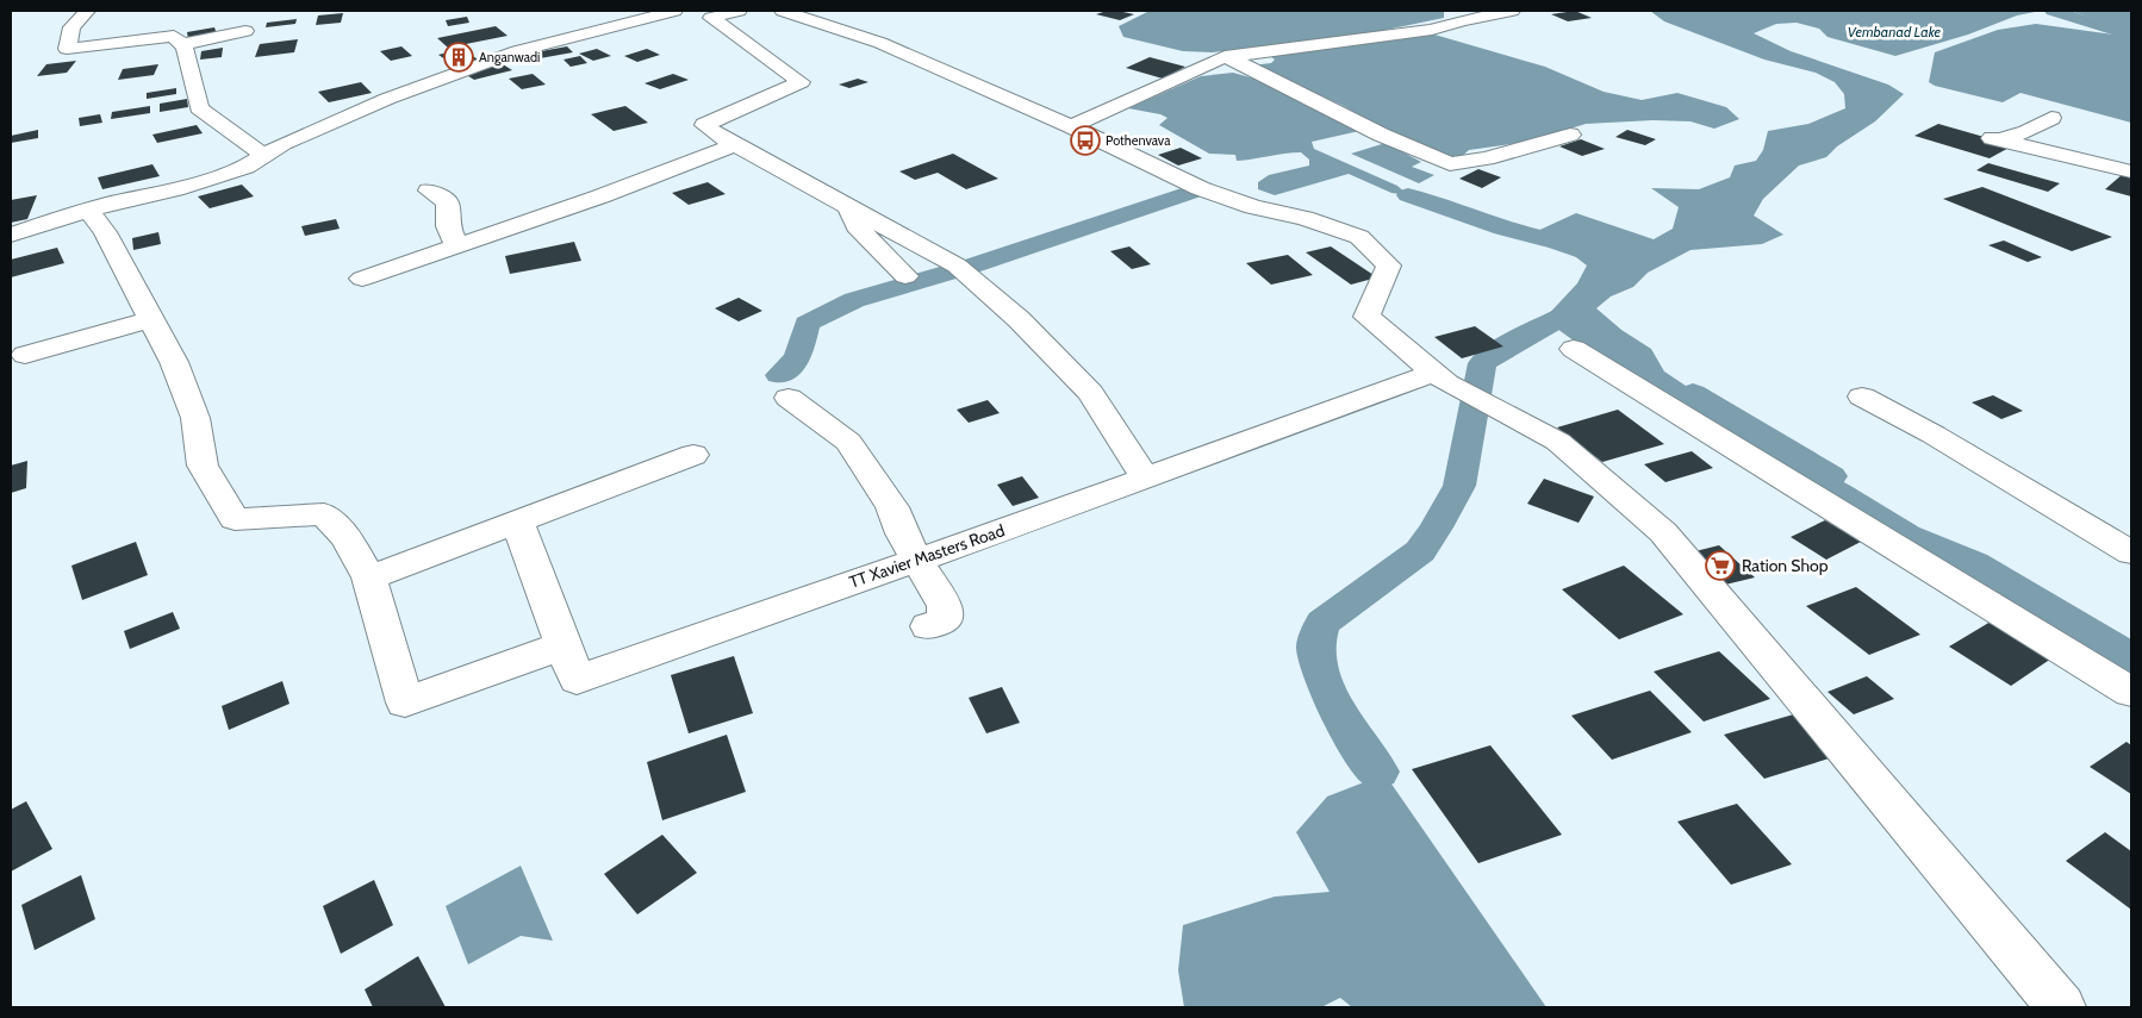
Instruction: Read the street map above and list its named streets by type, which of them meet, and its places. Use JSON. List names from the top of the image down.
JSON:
{
  "streets": {
    "street": ["TT Xavier Masters Road"]
  },
  "water": ["Vembanad Lake"],
  "places": {
    "building": ["Anganwadi"],
    "bus stop": ["Pothenvava"],
    "supermarket": ["Ration Shop"]
  }
}
